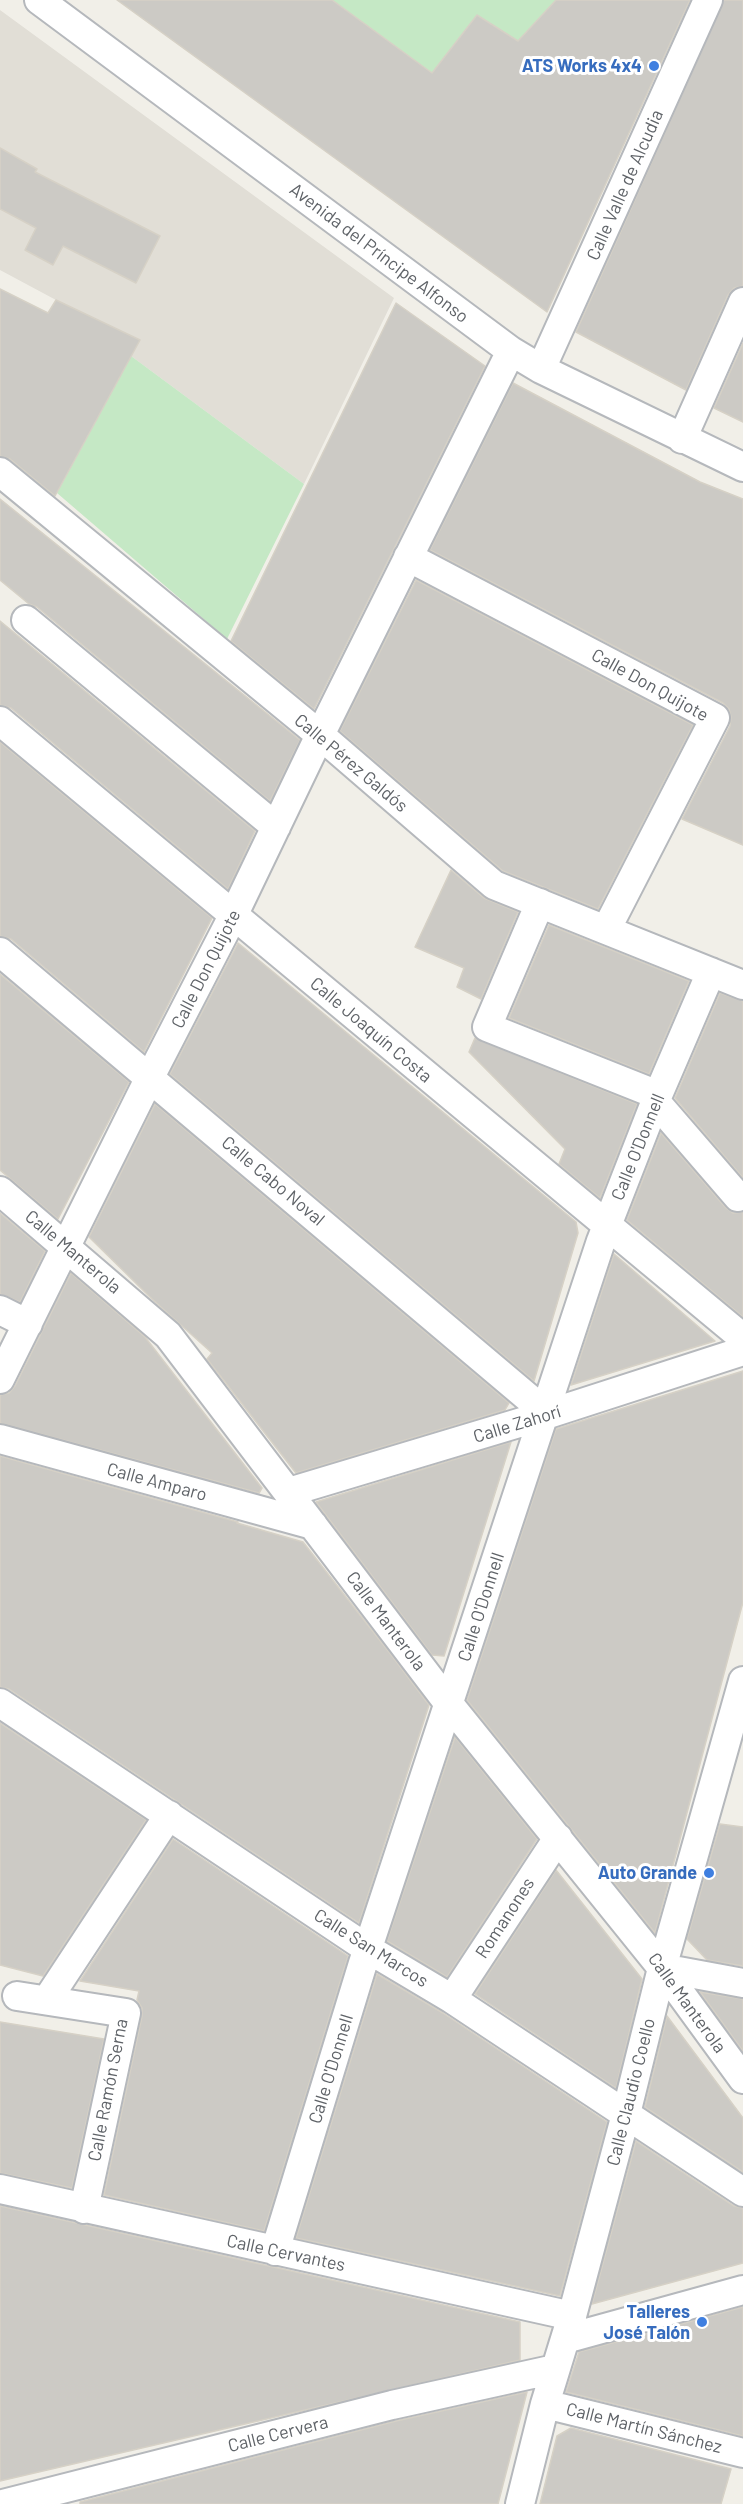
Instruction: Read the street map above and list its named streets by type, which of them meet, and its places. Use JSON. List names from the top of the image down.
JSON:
{
  "streets": {
    "street": [
      "Calle Valle de Alcudia",
      "Avenida del Príncipe Alfonso",
      "Calle Don Quijote",
      "Calle Pérez Galdós",
      "Calle Joaquín Costa",
      "Calle O'Donnell",
      "Calle Cabo Noval",
      "Calle Manterola",
      "Calle Zahorí",
      "Calle Amparo",
      "Romanones",
      "Calle San Marcos",
      "Calle Ramón Serna",
      "Calle Claudio Coello",
      "Calle Cervantes",
      "Calle Martín Sánchez",
      "Calle Cervera"
    ]
  },
  "crossings": [
    ["Calle Valle de Alcudia", "Avenida del Príncipe Alfonso"],
    ["Avenida del Príncipe Alfonso", "Calle Don Quijote"],
    ["Calle Don Quijote", "Calle Pérez Galdós"],
    ["Calle Don Quijote", "Calle Joaquín Costa"],
    ["Calle Don Quijote", "Calle Cabo Noval"],
    ["Calle Don Quijote", "Calle Manterola"],
    ["Calle Pérez Galdós", "Calle O'Donnell"],
    ["Calle Joaquín Costa", "Calle O'Donnell"],
    ["Calle O'Donnell", "Calle Cabo Noval"],
    ["Calle O'Donnell", "Calle Manterola"],
    ["Calle O'Donnell", "Calle Zahorí"],
    ["Calle O'Donnell", "Calle San Marcos"],
    ["Calle O'Donnell", "Calle Cervantes"],
    ["Calle Cabo Noval", "Calle Zahorí"],
    ["Calle Manterola", "Calle Zahorí"],
    ["Calle Manterola", "Calle Amparo"],
    ["Calle Manterola", "Romanones"],
    ["Calle Manterola", "Calle Claudio Coello"],
    ["Romanones", "Calle San Marcos"],
    ["Calle San Marcos", "Calle Claudio Coello"],
    ["Calle Ramón Serna", "Calle Cervantes"],
    ["Calle Claudio Coello", "Calle Cervantes"],
    ["Calle Claudio Coello", "Calle Martín Sánchez"],
    ["Calle Claudio Coello", "Calle Cervera"]
  ],
  "places": ["ATS Works 4x4", "Auto Grande", "Talleres José Talón"]
}
